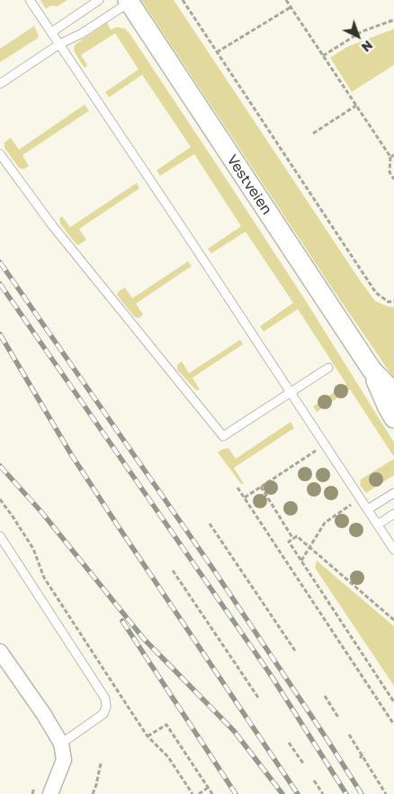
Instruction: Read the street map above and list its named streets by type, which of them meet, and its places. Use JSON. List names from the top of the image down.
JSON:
{
  "streets": {
    "street": ["Vestveien"]
  },
  "north": "bottom right"
}
